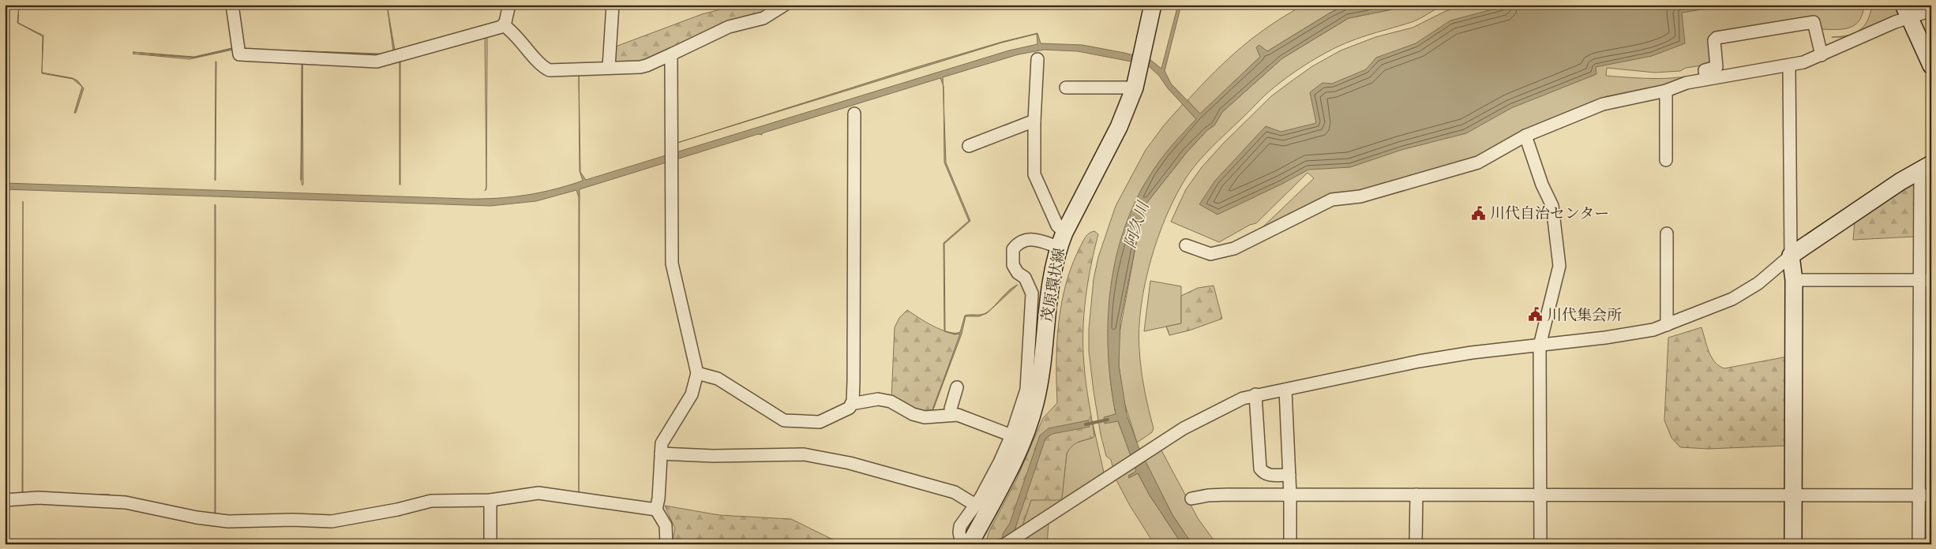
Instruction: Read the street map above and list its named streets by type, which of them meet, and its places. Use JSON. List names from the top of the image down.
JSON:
{
  "streets": {
    "main road": ["茂原環状線"]
  },
  "water": ["阿久川"],
  "places": {
    "public building": ["川代自治センター", "川代集会所"]
  }
}
